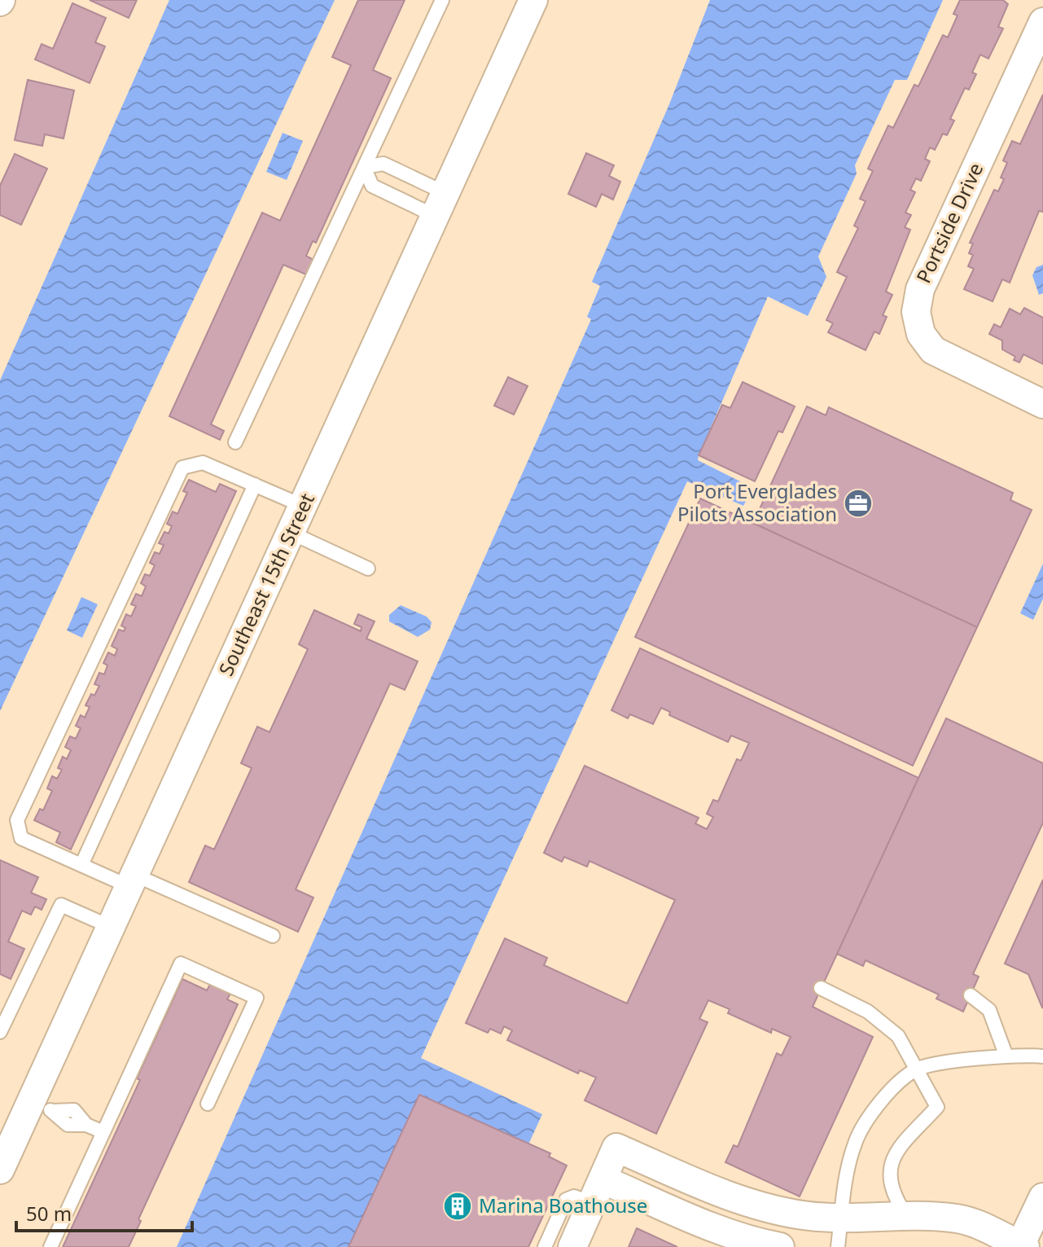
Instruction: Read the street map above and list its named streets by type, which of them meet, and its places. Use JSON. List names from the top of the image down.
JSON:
{
  "streets": {
    "street": ["Portside Drive", "Southeast 15th Street"]
  },
  "places": {
    "office": ["Port Everglades Pilots Association"],
    "building": ["Marina Boathouse"]
  },
  "scale_bar": "50 m"
}
